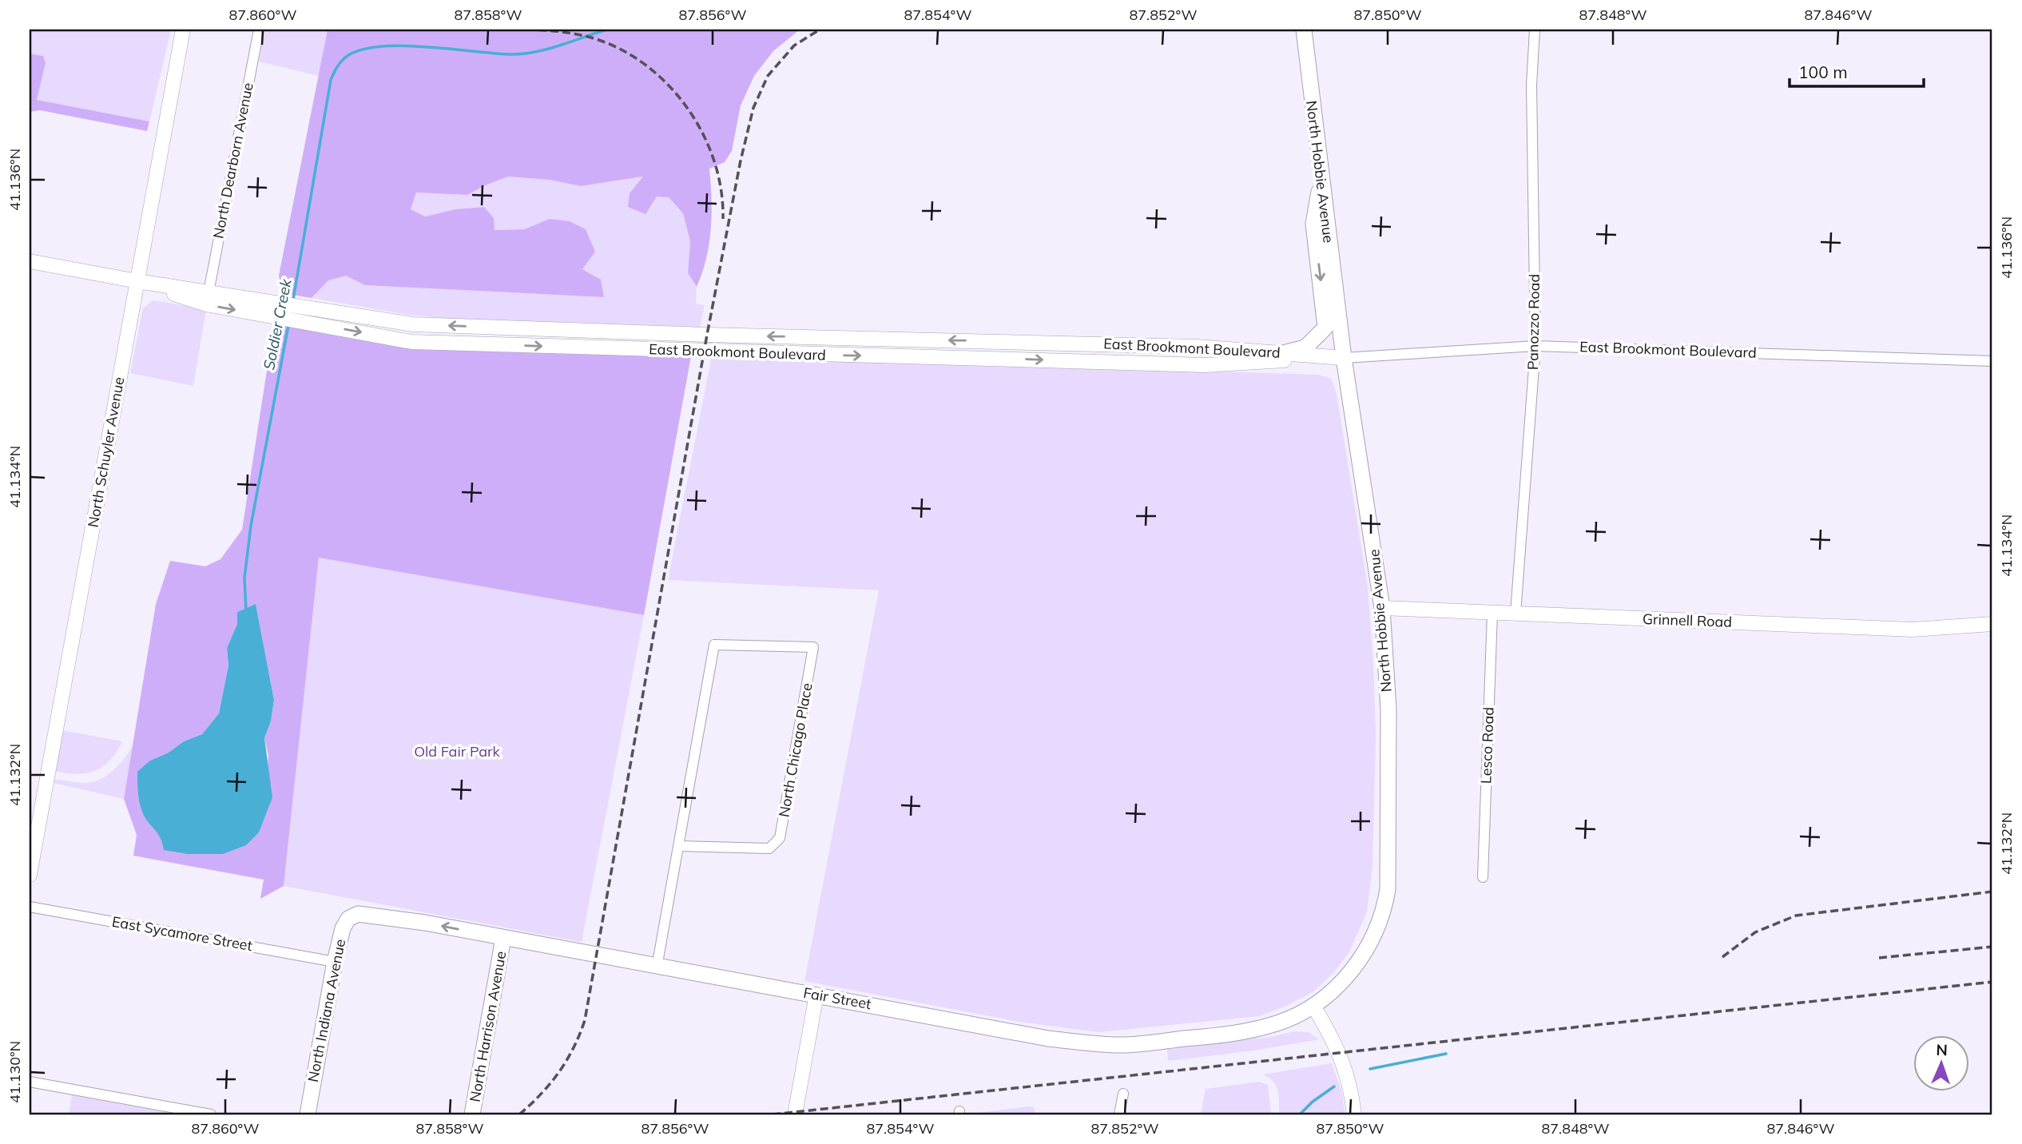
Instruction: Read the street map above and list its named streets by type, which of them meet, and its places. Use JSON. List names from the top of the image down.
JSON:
{
  "streets": {
    "main road": [
      "North Hobbie Avenue",
      "East Brookmont Boulevard",
      "North Schuyler Avenue",
      "Grinnell Road",
      "Fair Street",
      "North Indiana Avenue",
      "North Harrison Avenue"
    ],
    "street": [
      "North Dearborn Avenue",
      "Panozzo Road",
      "Lesco Road",
      "North Chicago Place",
      "East Sycamore Street"
    ]
  },
  "crossings": [
    ["North Dearborn Avenue", "East Brookmont Boulevard"],
    ["North Hobbie Avenue", "East Brookmont Boulevard"],
    ["North Hobbie Avenue", "Grinnell Road"],
    ["North Hobbie Avenue", "Fair Street"],
    ["Panozzo Road", "East Brookmont Boulevard"],
    ["Panozzo Road", "Grinnell Road"],
    ["East Brookmont Boulevard", "North Schuyler Avenue"],
    ["Grinnell Road", "Lesco Road"],
    ["East Sycamore Street", "North Indiana Avenue"],
    ["Fair Street", "North Indiana Avenue"],
    ["Fair Street", "North Harrison Avenue"]
  ],
  "water": ["Soldier Creek"],
  "parks": ["Old Fair Park"],
  "scale_bar": "100 m",
  "north": "top",
  "coordinates": [
    "87.860°W",
    "87.858°W",
    "87.856°W",
    "87.854°W",
    "87.852°W",
    "87.850°W",
    "87.848°W",
    "87.846°W",
    "41.136°N",
    "41.134°N",
    "41.132°N",
    "41.130°N"
  ]
}
